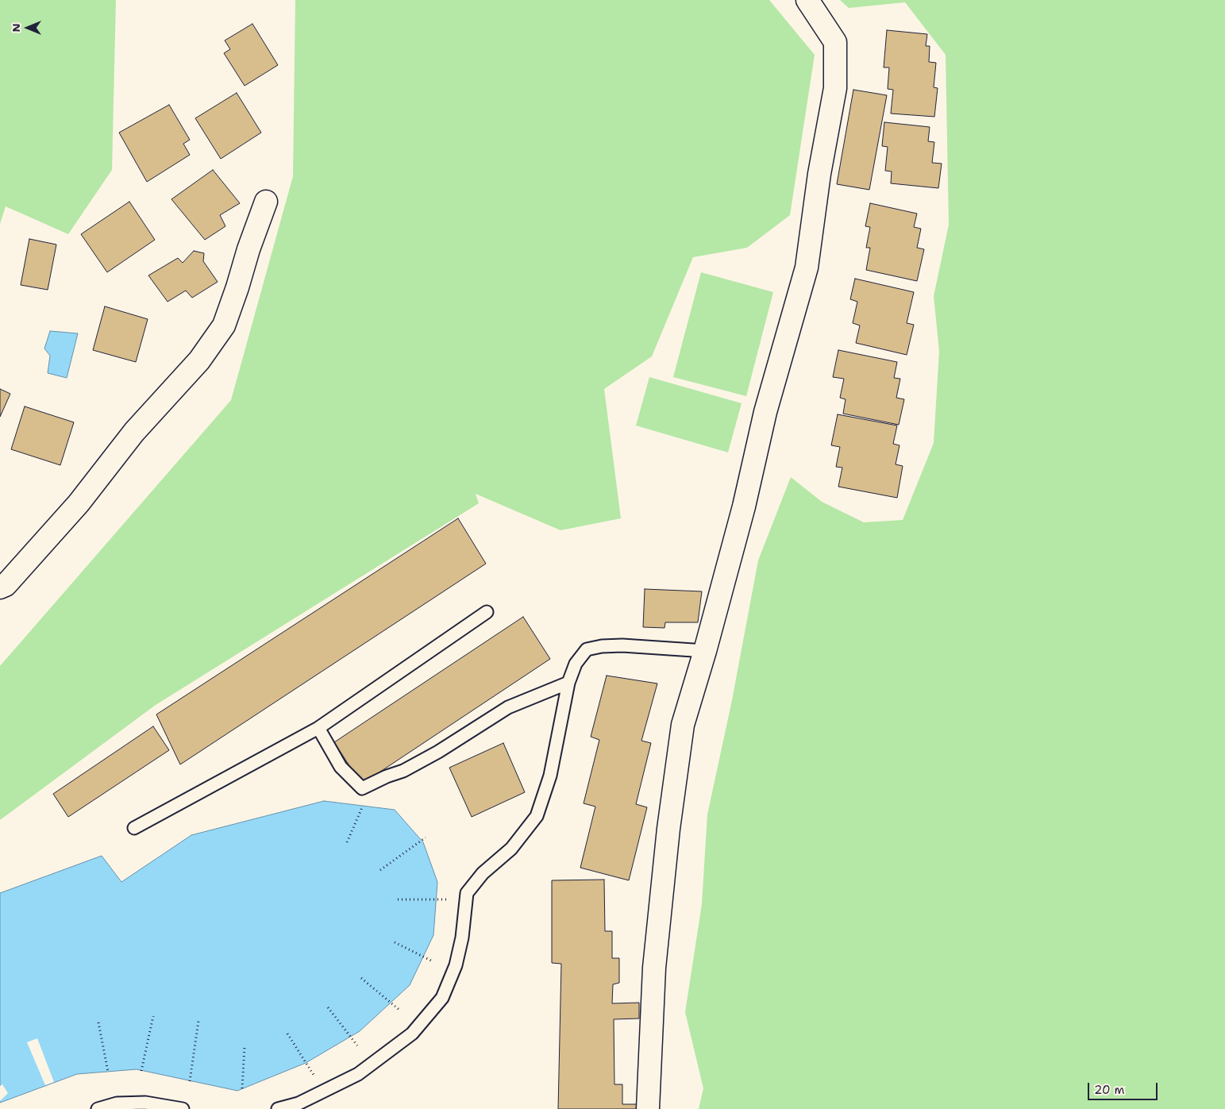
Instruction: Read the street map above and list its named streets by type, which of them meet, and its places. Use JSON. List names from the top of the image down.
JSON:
{
  "scale_bar": "20 m",
  "north": "left"
}
